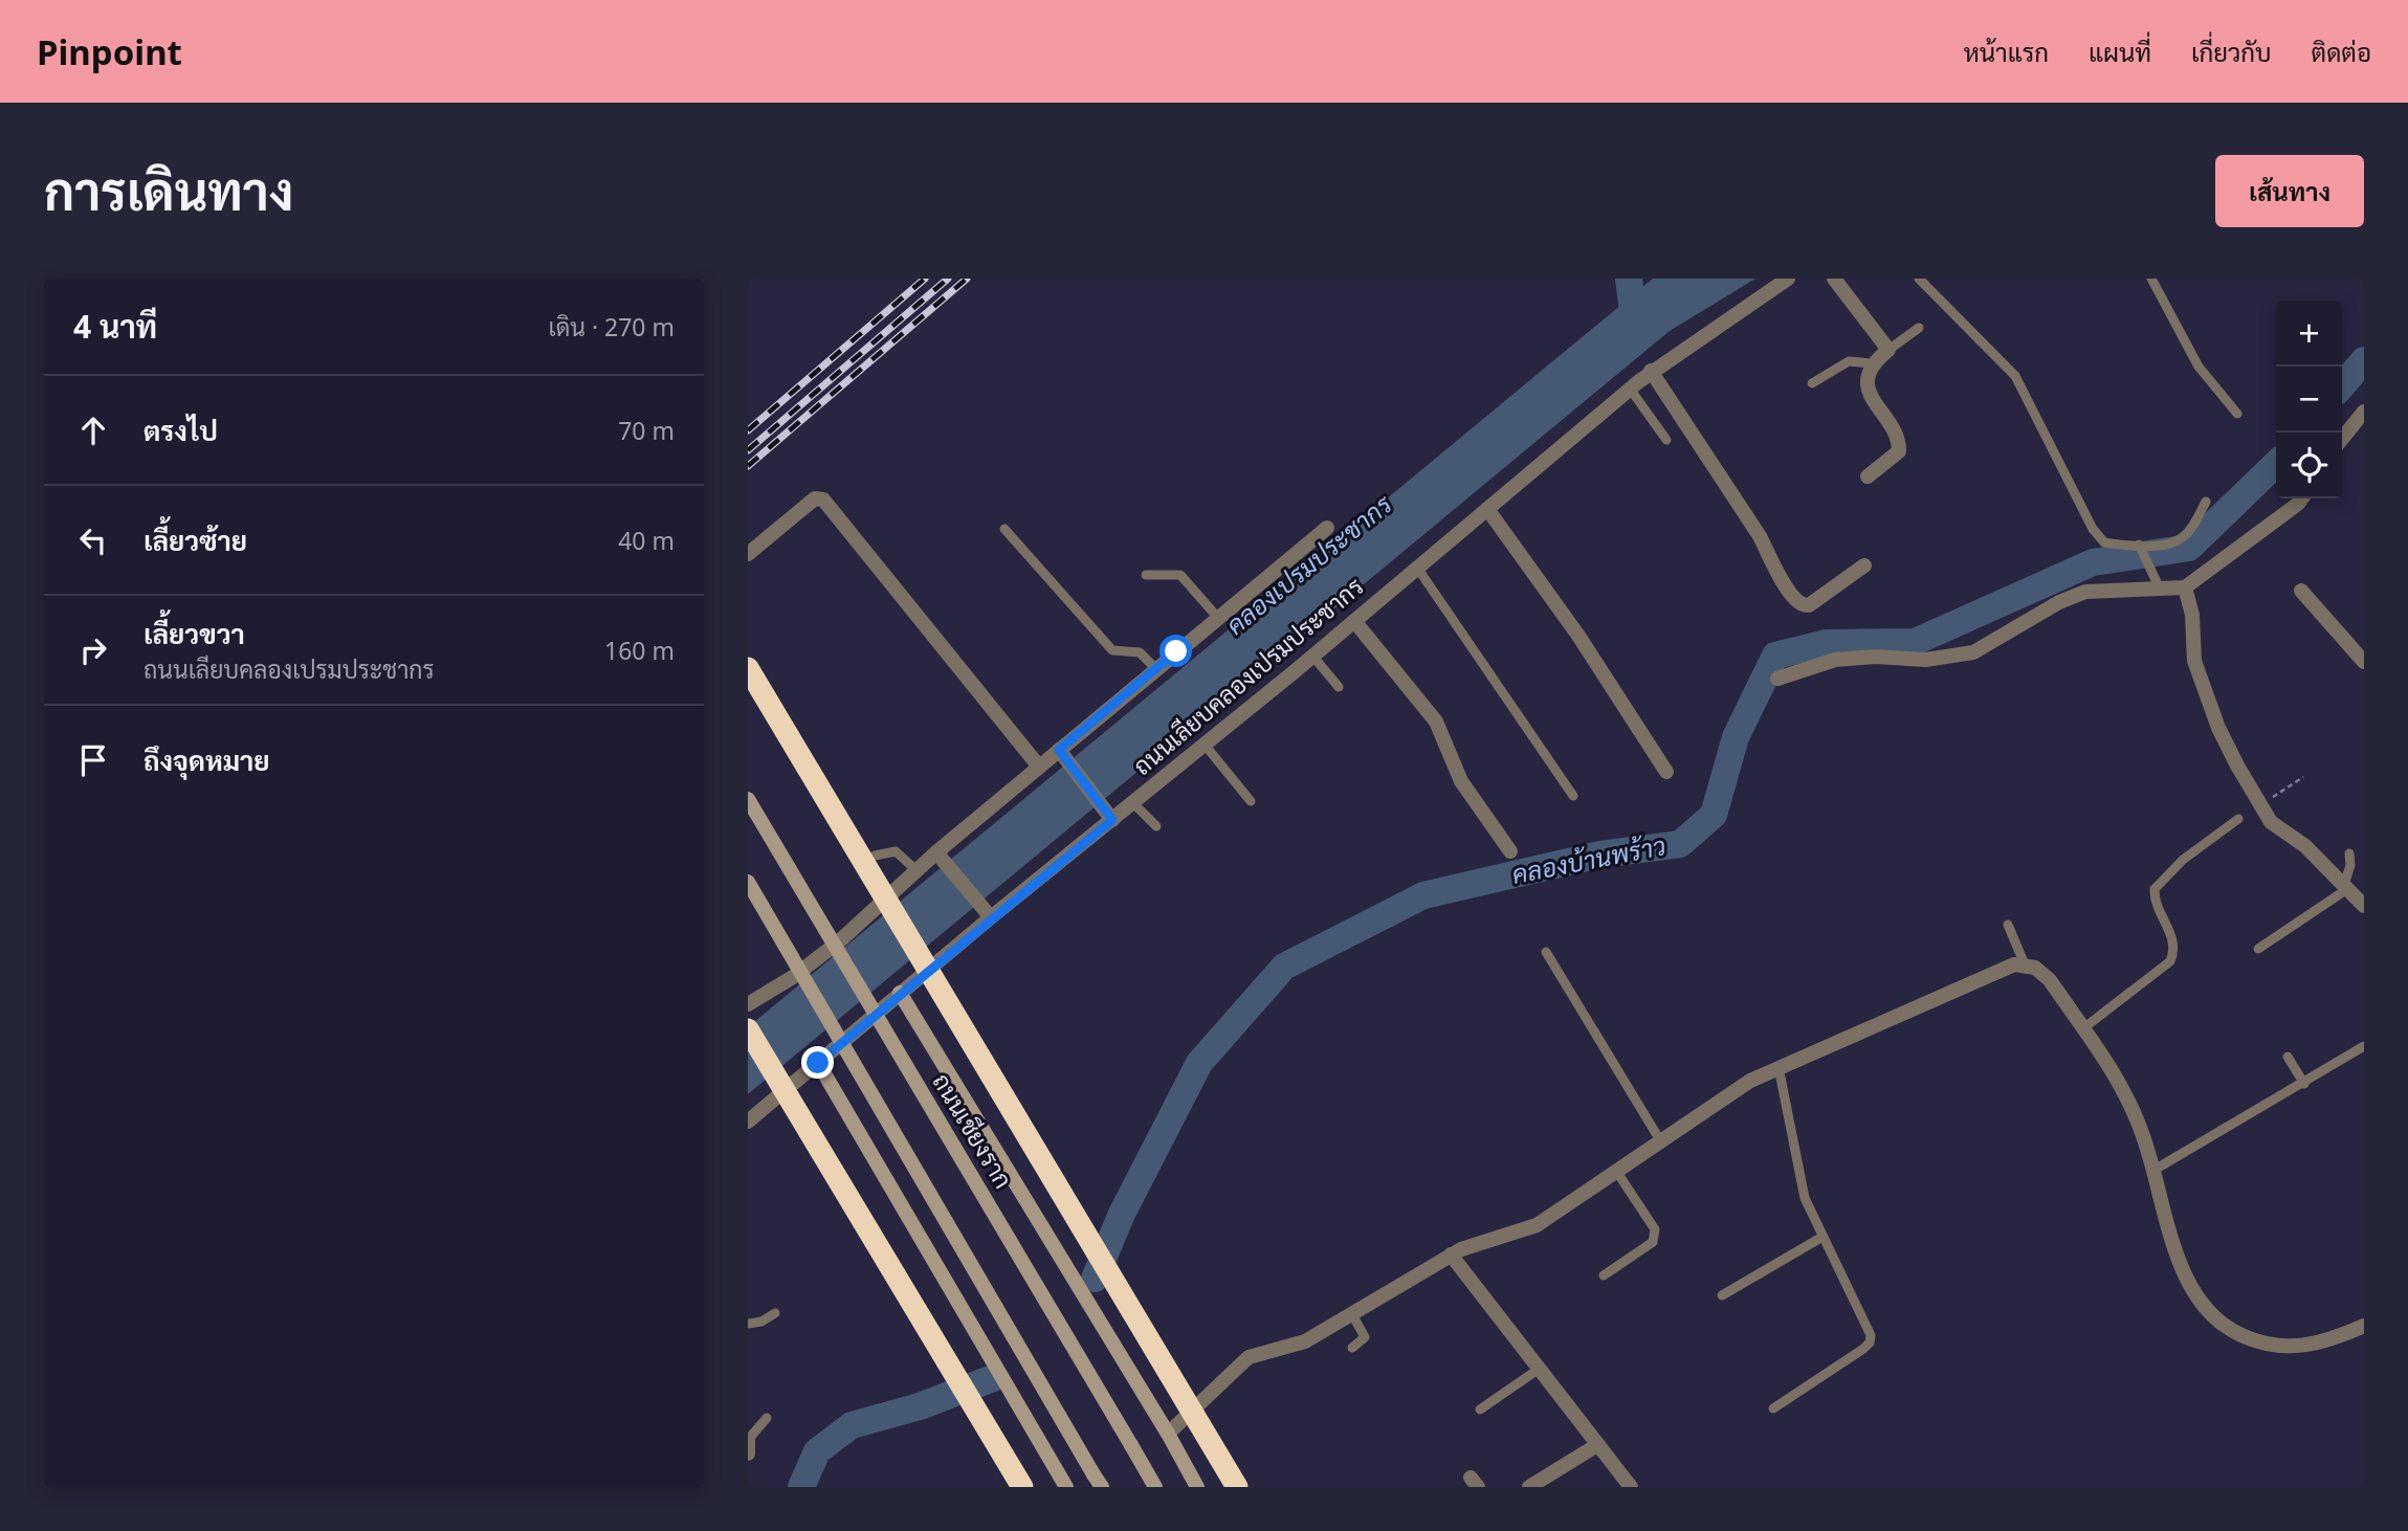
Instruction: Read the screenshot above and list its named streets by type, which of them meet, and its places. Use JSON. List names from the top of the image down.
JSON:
{
  "streets": {
    "main road": ["ถนนเชียงราก"],
    "street": ["ถนนเลียบคลองเปรมประชากร"]
  },
  "water": ["คลองเปรมประชากร", "คลองบ้านพร้าว"],
  "page": {
    "header": "Pinpoint",
    "nav": [
      "หน้าแรก",
      "แผนที่",
      "เกี่ยวกับ",
      "ติดต่อ"
    ],
    "buttons": "เส้นทาง",
    "title": "การเดินทาง",
    "heading": ["4 นาที", "เดิน · 270 m"],
    "map_buttons": ["+", "−"],
    "list": [
      ["ตรงไป", "70 m"],
      ["เลี้ยวซ้าย", "40 m"],
      ["เลี้ยวขวา", "ถนนเลียบคลองเปรมประชากร", "160 m"],
      "ถึงจุดหมาย"
    ]
  }
}
